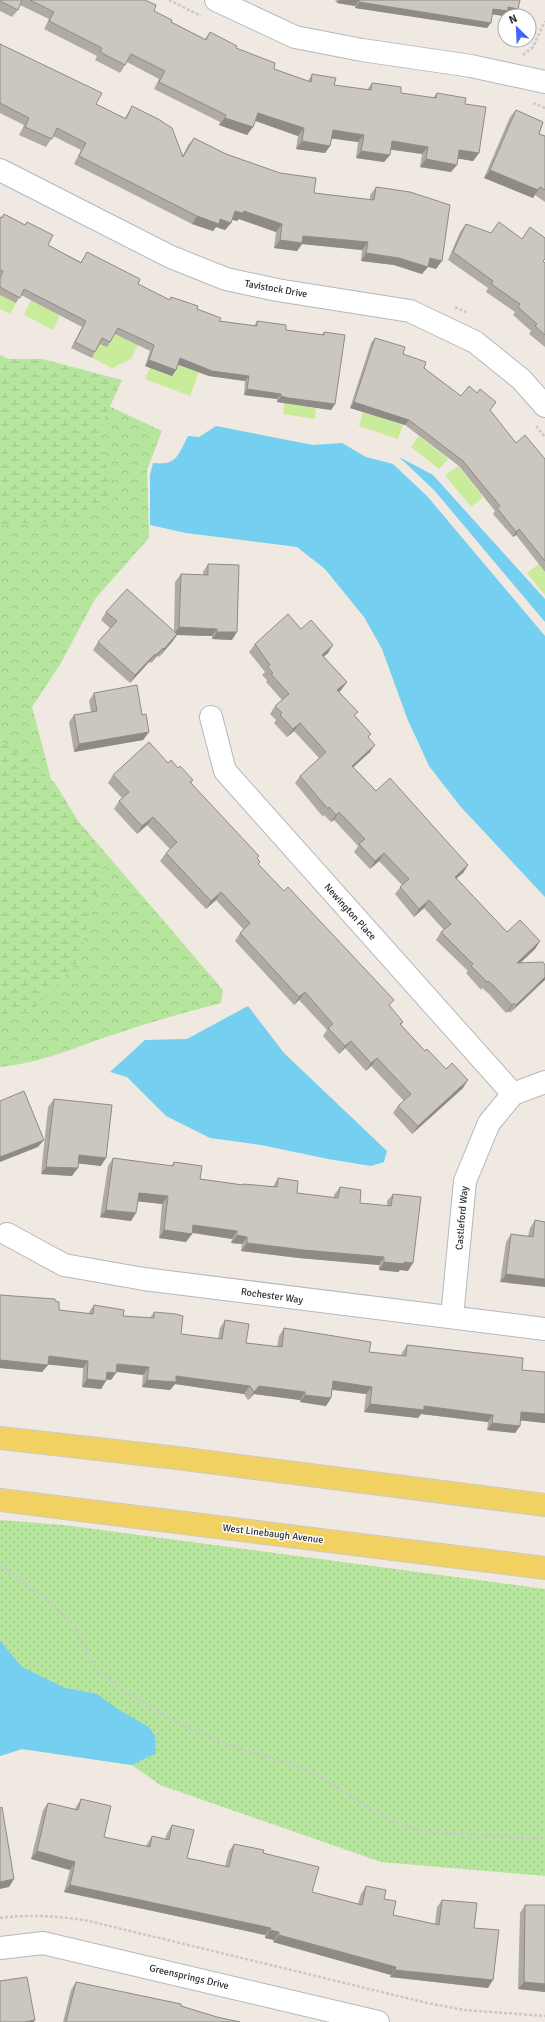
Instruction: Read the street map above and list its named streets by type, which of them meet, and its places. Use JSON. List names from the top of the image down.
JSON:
{
  "streets": {
    "main road": ["West Linebaugh Avenue"],
    "street": [
      "Tavistock Drive",
      "Newington Place",
      "Castleford Way",
      "Rochester Way",
      "Greensprings Drive"
    ]
  },
  "crossings": [
    ["Newington Place", "Castleford Way"],
    ["Castleford Way", "Rochester Way"]
  ],
  "north": "top left"
}
